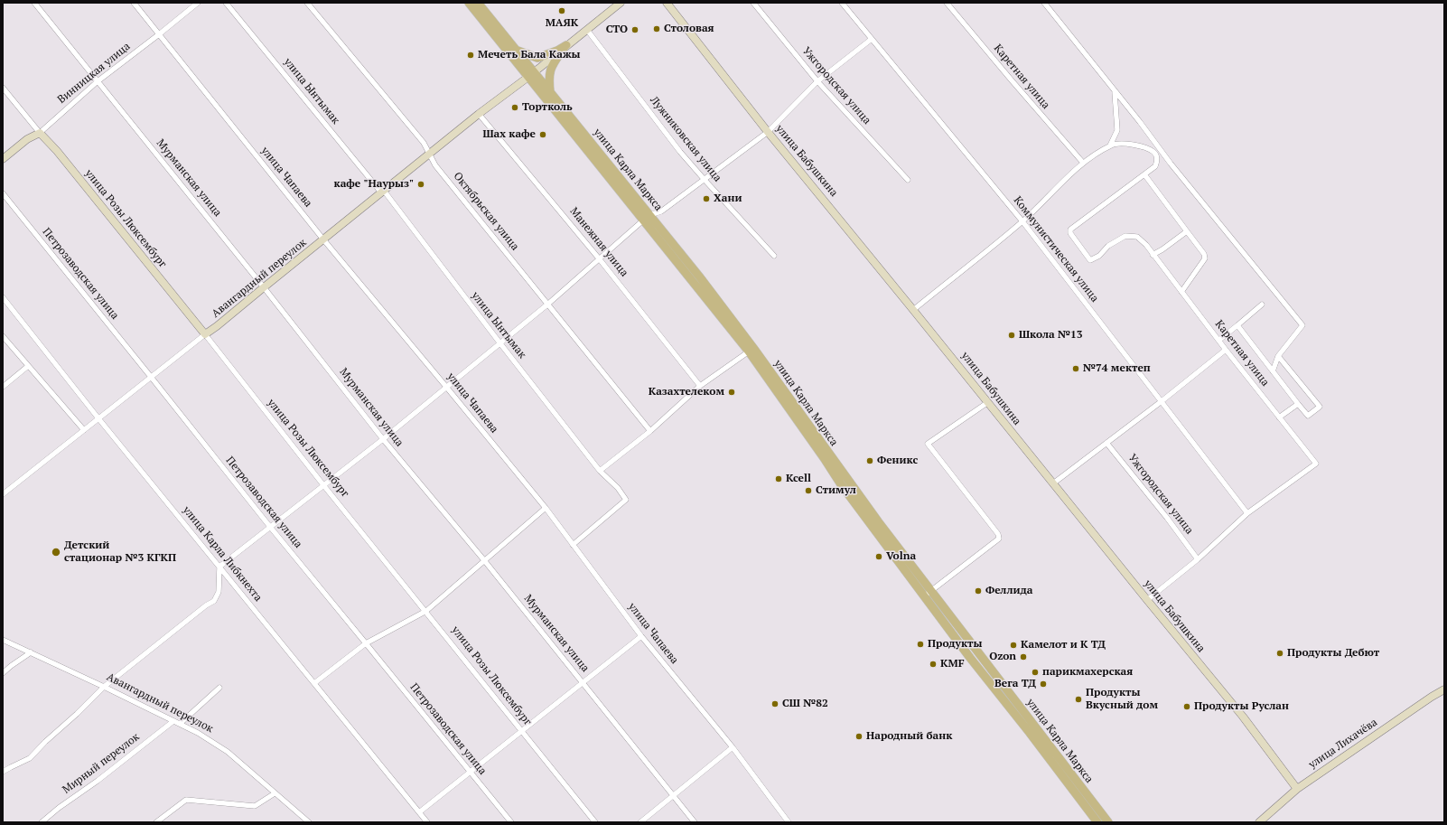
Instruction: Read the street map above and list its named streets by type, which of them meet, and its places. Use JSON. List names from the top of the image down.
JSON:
{
  "streets": {
    "main road": ["улица Карла Маркса"],
    "street": [
      "Винницкая улица",
      "Каретная улица",
      "Ужгородская улица",
      "улица Ынтымак",
      "Лужниковская улица",
      "улица Бабушкина",
      "улица Чапаева",
      "Мурманская улица",
      "Октябрьская улица",
      "улица Розы Люксембург",
      "Манежная улица",
      "Коммунистическая улица",
      "Петрозаводская улица",
      "Авангардный переулок",
      "улица Карла Либкнехта",
      "улица Лихачёва",
      "Мирный переулок"
    ]
  },
  "crossings": [
    ["Винницкая улица", "улица Чапаева"],
    ["Винницкая улица", "Мурманская улица"],
    ["Винницкая улица", "улица Розы Люксембург"],
    ["Каретная улица", "Коммунистическая улица"],
    ["улица Ынтымак", "улица Чапаева"],
    ["улица Ынтымак", "Авангардный переулок"],
    ["Лужниковская улица", "Авангардный переулок"],
    ["улица Бабушкина", "улица Лихачёва"],
    ["улица Карла Маркса", "Авангардный переулок"],
    ["улица Чапаева", "Авангардный переулок"],
    ["Мурманская улица", "Авангардный переулок"],
    ["Октябрьская улица", "Авангардный переулок"],
    ["улица Розы Люксембург", "Авангардный переулок"],
    ["Манежная улица", "Авангардный переулок"],
    ["Петрозаводская улица", "Авангардный переулок"],
    ["Авангардный переулок", "улица Карла Либкнехта"],
    ["Авангардный переулок", "Мирный переулок"]
  ],
  "places": [
    "МАЯК",
    "Столовая",
    "СТО",
    "Мечеть Бала Кажы",
    "Тортколь",
    "Шах кафе",
    "кафе \"Наурыз\"",
    "Хани",
    "Школа №13",
    "№74 мектеп",
    "Казахтелеком",
    "Феникс",
    "Kcell",
    "Стимул",
    "Детский стационар №3 КГКП",
    "Volna",
    "Феллида",
    "Продукты",
    "Камелот и К ТД",
    "Продукты Дебют",
    "Ozon",
    "KMF",
    "парикмахерская",
    "Вега ТД",
    "Продукты Вкусный дом",
    "СШ №82",
    "Продукты Руслан",
    "Народный банк"
  ]
}
